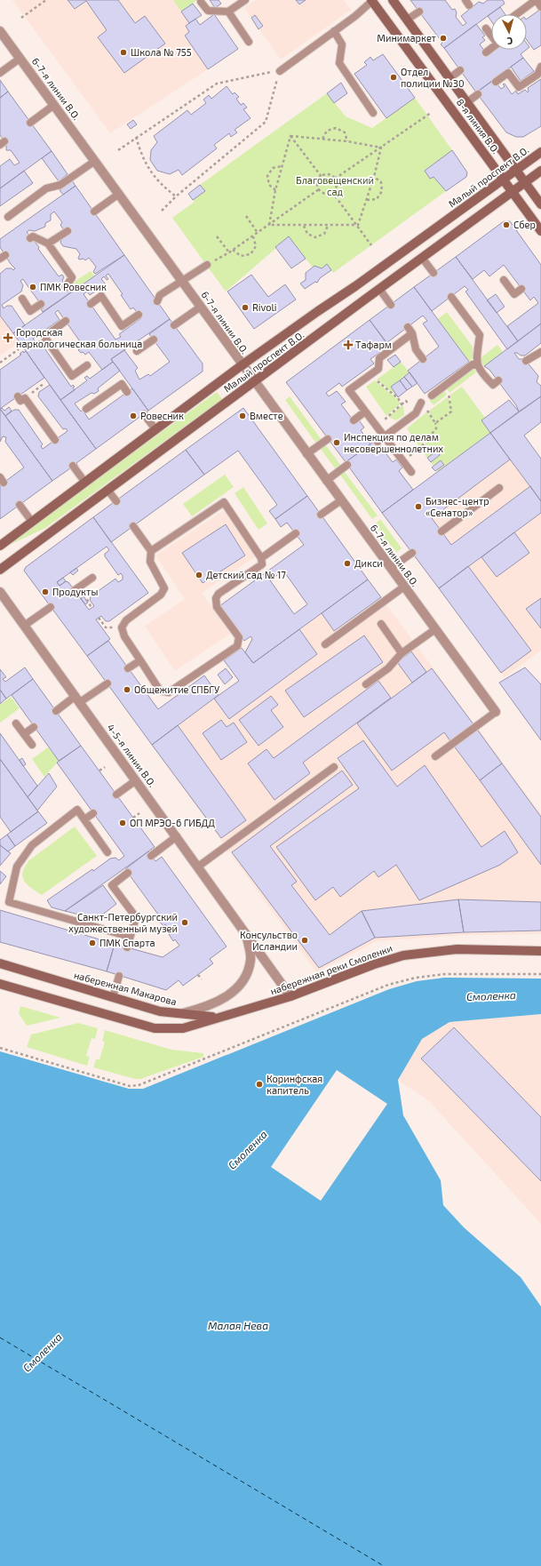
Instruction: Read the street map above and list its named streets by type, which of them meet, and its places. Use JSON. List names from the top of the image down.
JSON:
{
  "streets": {
    "main road": [
      "8-я линия В.О.",
      "Малый проспект В.О.",
      "набережная реки Смоленки",
      "набережная Макарова"
    ],
    "street": ["6-7-я линии В.О.", "4-5-я линии В.О."]
  },
  "crossings": [
    ["6-7-я линии В.О.", "Малый проспект В.О."],
    ["8-я линия В.О.", "Малый проспект В.О."],
    ["4-5-я линии В.О.", "набережная реки Смоленки"],
    ["4-5-я линии В.О.", "набережная Макарова"],
    ["набережная реки Смоленки", "набережная Макарова"]
  ],
  "water": ["Смоленка", "Малая Нева"],
  "parks": ["Благовещенский сад"],
  "places": {
    "other": [
      "Минимаркет",
      "Школа № 755",
      "Отдел полиции №30",
      "Сбер",
      "ПМК Ровесник",
      "Rivoli",
      "Ровесник",
      "Вместе",
      "Инспекция по делам несовершеннолетних",
      "Бизнес-центр «Сенатор»",
      "Дикси",
      "Детский сад № 17",
      "Продукты",
      "Общежитие СПБГУ",
      "ОП МРЭО-6 ГИБДД",
      "Санкт-Петербургский художественный музей",
      "Консульство Исландии",
      "ПМК Спарта",
      "Коринфская капитель"
    ],
    "health": ["Городская наркологическая больница", "Тафарм"]
  },
  "north": "bottom"
}
